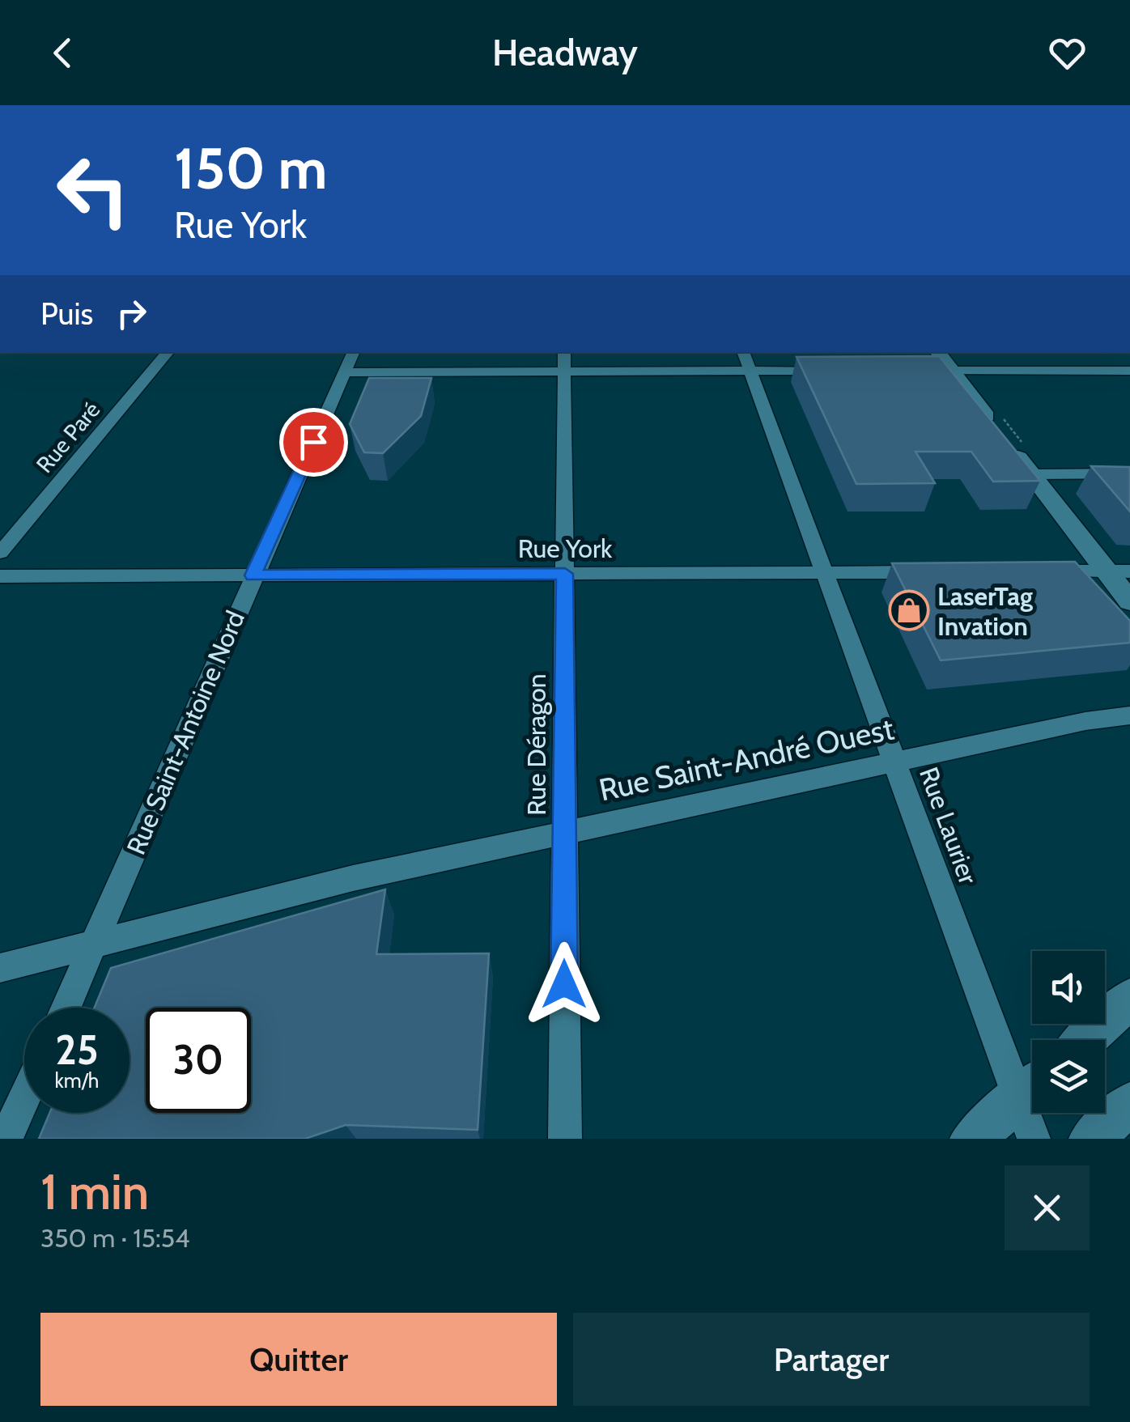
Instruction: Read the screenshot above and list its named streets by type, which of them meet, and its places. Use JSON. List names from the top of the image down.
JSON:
{
  "streets": {
    "street": [
      "Rue Paré",
      "Rue York",
      "Rue Saint-Antoine Nord",
      "Rue Déragon",
      "Rue Saint-André Ouest",
      "Rue Laurier"
    ]
  },
  "crossings": [
    ["Rue York", "Rue Saint-Antoine Nord"],
    ["Rue York", "Rue Déragon"],
    ["Rue York", "Rue Laurier"],
    ["Rue Saint-Antoine Nord", "Rue Saint-André Ouest"],
    ["Rue Déragon", "Rue Saint-André Ouest"],
    ["Rue Saint-André Ouest", "Rue Laurier"]
  ],
  "places": {
    "shop": ["LaserTag Invation"]
  },
  "page": {
    "header": "Headway",
    "turn": ["150 m", "Rue York"],
    "then": "Puis",
    "speed": "25 km/h",
    "limit": "30",
    "heading": ["1 min", "350 m · 15:54"],
    "buttons": ["Quitter", "Partager"]
  }
}
